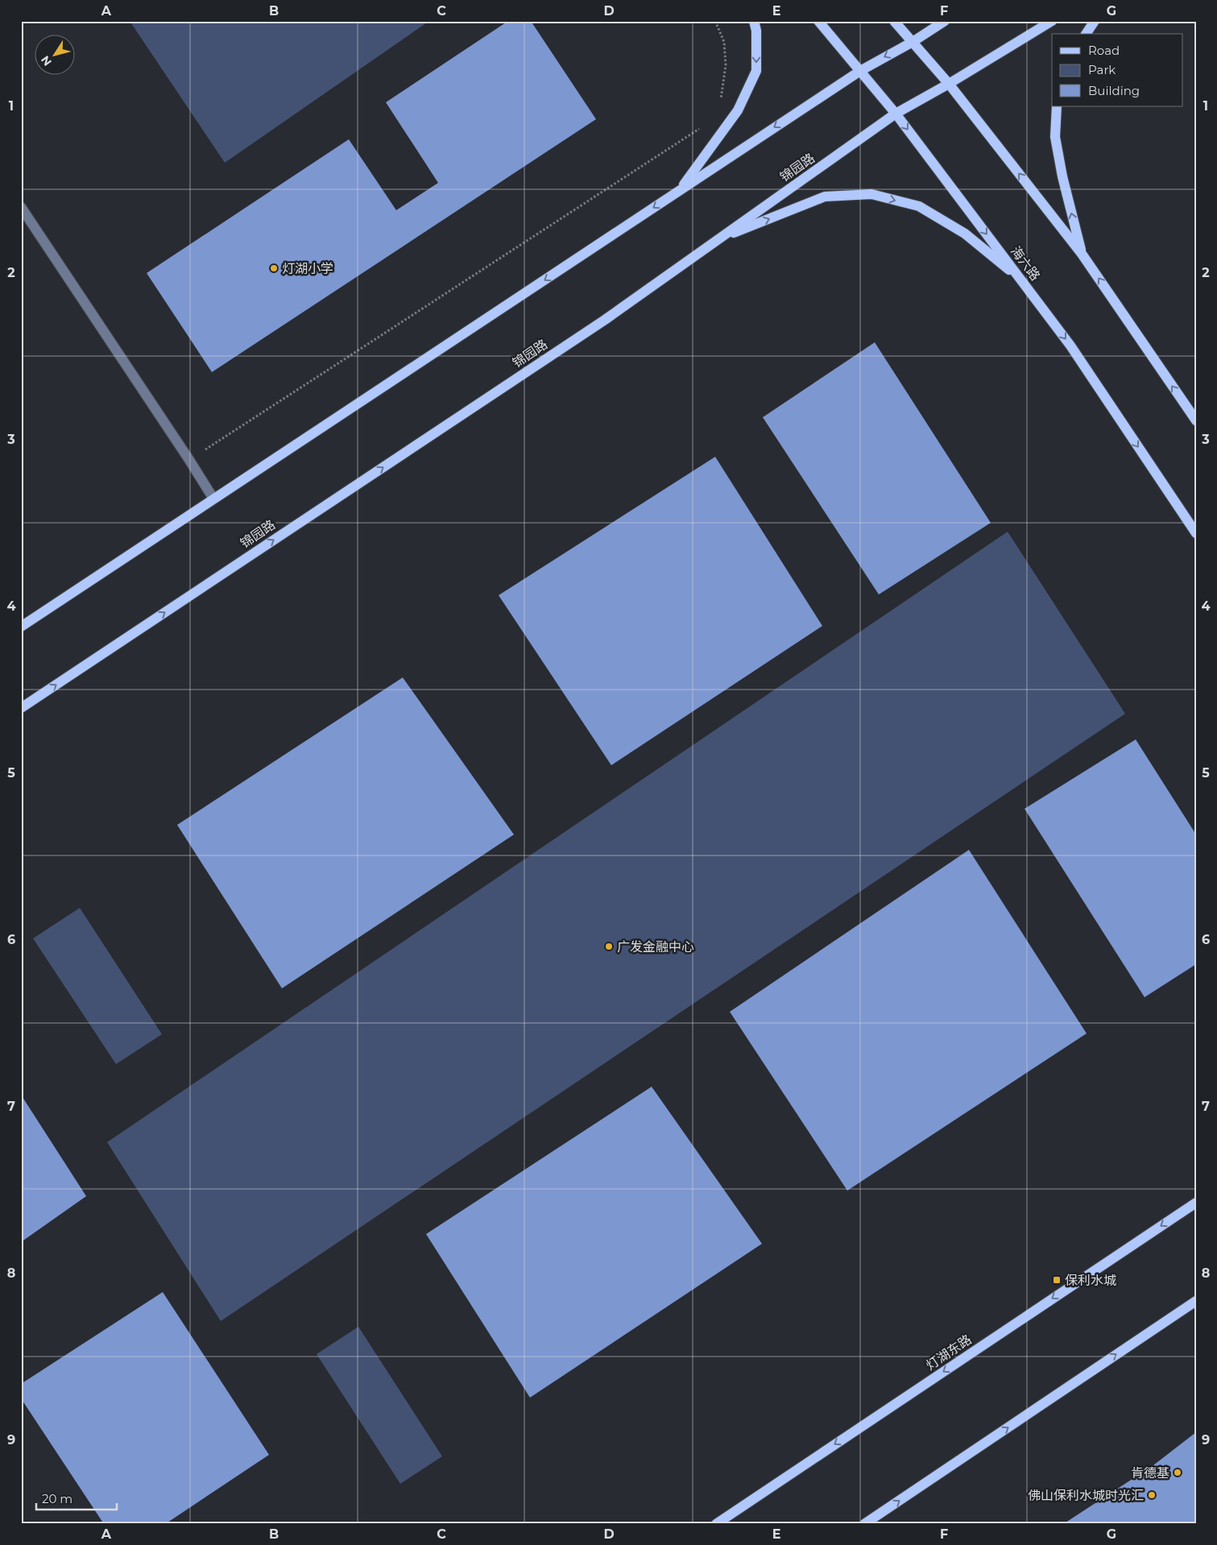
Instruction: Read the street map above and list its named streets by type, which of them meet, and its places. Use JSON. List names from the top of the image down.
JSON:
{
  "streets": {
    "main road": ["锦园路", "海六路", "灯湖东路"]
  },
  "crossings": [
    ["锦园路", "海六路"]
  ],
  "places": {
    "other": [
      "灯湖小学",
      "广发金融中心",
      "肯德基",
      "佛山保利水城时光汇"
    ],
    "transit": ["保利水城"]
  },
  "legend": ["Road", "Park", "Building"],
  "scale_bar": "20 m",
  "north": "bottom left",
  "grid": {
    "columns": [
      "A",
      "B",
      "C",
      "D",
      "E",
      "F",
      "G"
    ],
    "rows": [
      "1",
      "2",
      "3",
      "4",
      "5",
      "6",
      "7",
      "8",
      "9"
    ]
  }
}
